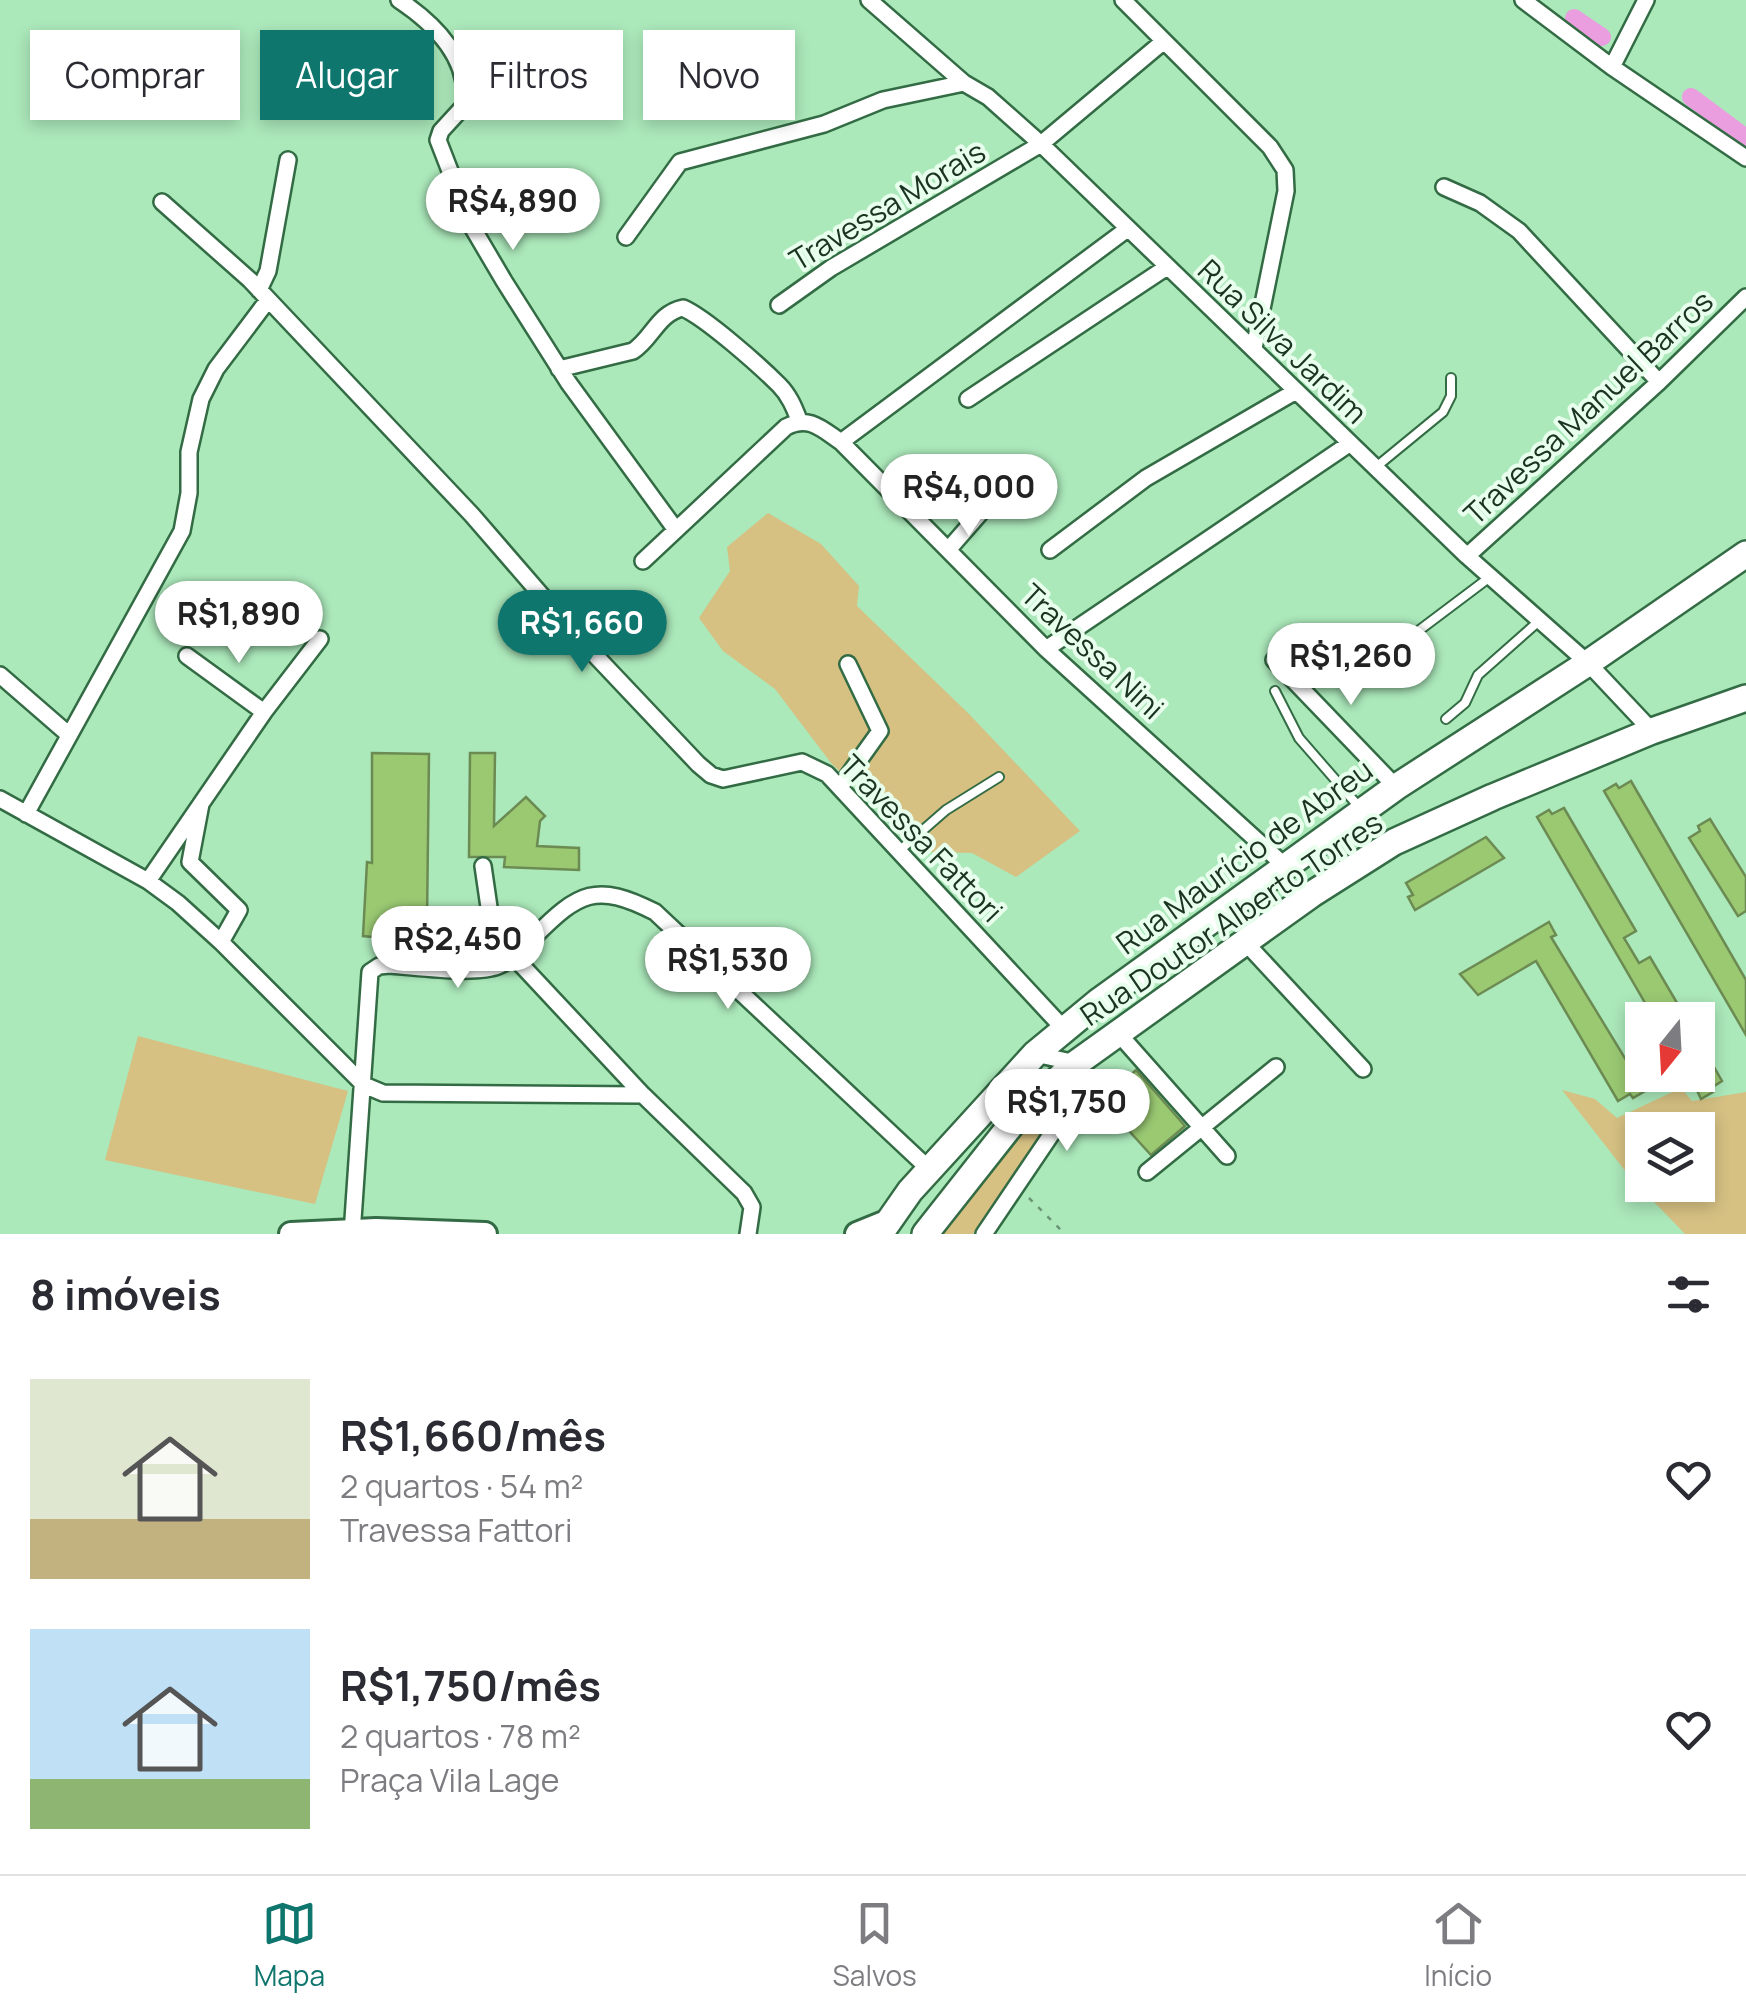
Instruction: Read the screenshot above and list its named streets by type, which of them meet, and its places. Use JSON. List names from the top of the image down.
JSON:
{
  "streets": {
    "main road": ["Rua Maurício de Abreu", "Rua Doutor Alberto Torres"],
    "street": [
      "Travessa Morais",
      "Rua Silva Jardim",
      "Travessa Manuel Barros",
      "Travessa Nini",
      "Travessa Fattori"
    ]
  },
  "crossings": [
    ["Travessa Morais", "Rua Silva Jardim"],
    ["Rua Silva Jardim", "Travessa Manuel Barros"],
    ["Rua Silva Jardim", "Rua Maurício de Abreu"],
    ["Rua Silva Jardim", "Rua Doutor Alberto Torres"],
    ["Travessa Nini", "Rua Maurício de Abreu"],
    ["Travessa Fattori", "Rua Maurício de Abreu"]
  ],
  "north": "bottom",
  "page": {
    "chip": [
      "Comprar",
      "Alugar",
      "Filtros",
      "Novo"
    ],
    "price": [
      "R$4,890",
      "R$4,000",
      "R$1,890",
      "R$1,660",
      "R$1,260",
      "R$2,450",
      "R$1,530",
      "R$1,750"
    ],
    "heading": "8 imóveis",
    "list": [
      {
        "name": "R$1,660/mês",
        "note": "2 quartos · 54 m² · Travessa Fattori"
      },
      {
        "name": "R$1,750/mês",
        "note": "2 quartos · 78 m² · Praça Vila Lage"
      }
    ],
    "tabs": ["Mapa", "Salvos", "Início"]
  }
}
